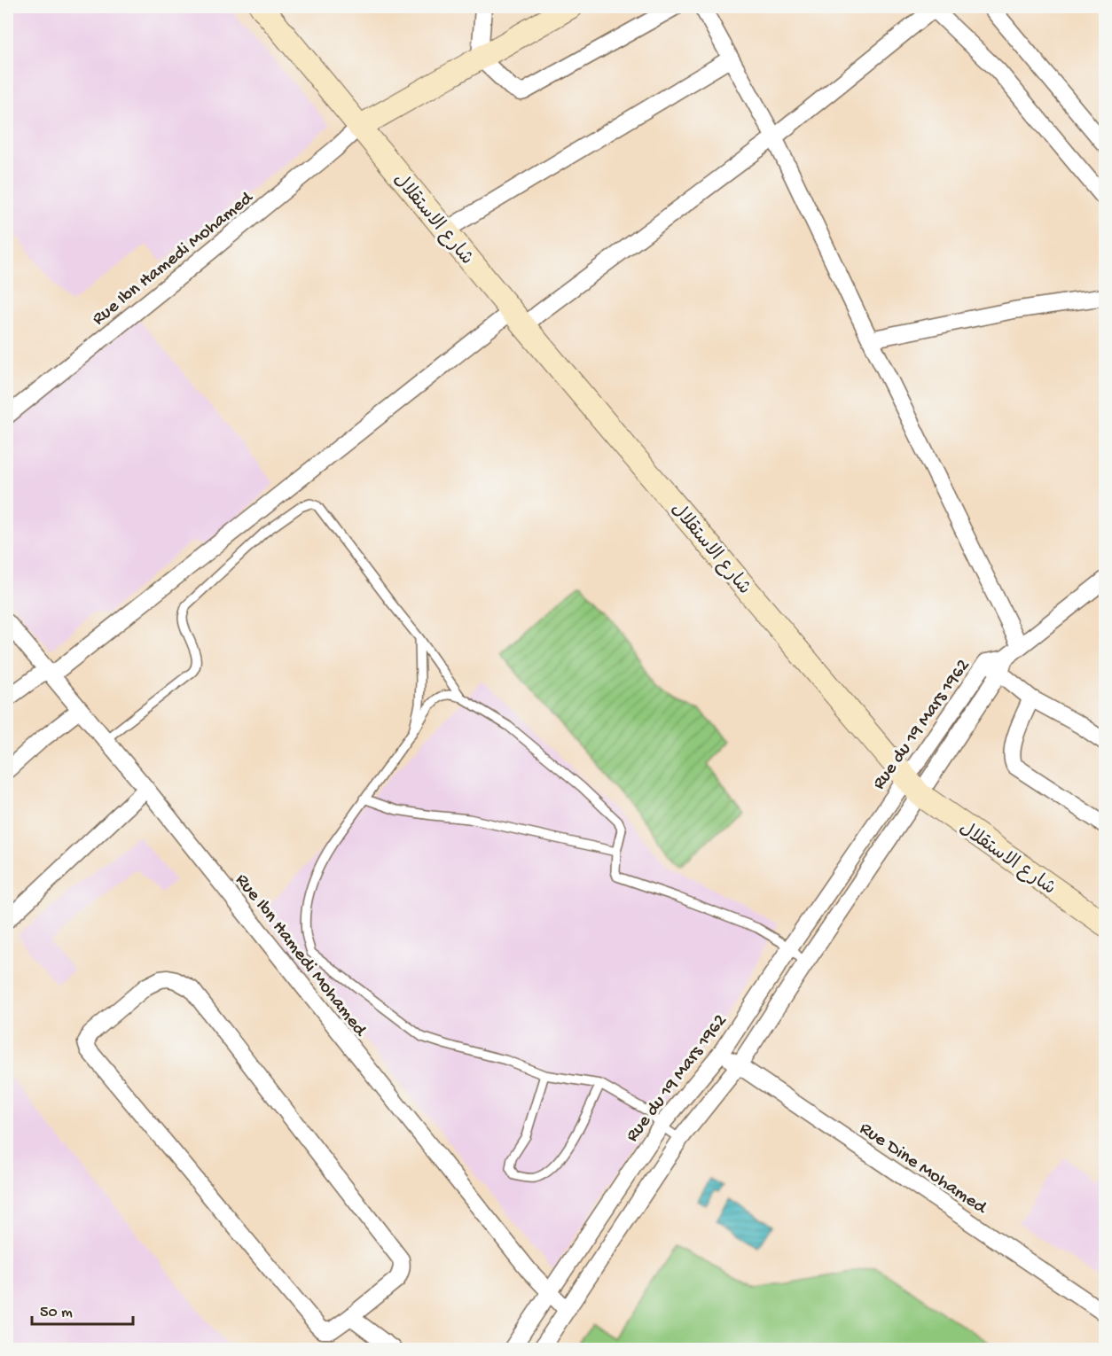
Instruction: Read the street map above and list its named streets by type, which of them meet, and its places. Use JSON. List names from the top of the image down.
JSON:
{
  "streets": {
    "street": [
      "شارع الاستقلال",
      "Rue Ibn Hamedi Mohamed",
      "Rue du 19 Mars 1962",
      "Rue Dine Mohamed"
    ]
  },
  "crossings": [
    ["شارع الاستقلال", "Rue Ibn Hamedi Mohamed"],
    ["شارع الاستقلال", "Rue du 19 Mars 1962"],
    ["Rue Ibn Hamedi Mohamed", "Rue du 19 Mars 1962"],
    ["Rue du 19 Mars 1962", "Rue Dine Mohamed"]
  ],
  "scale_bar": "50 m"
}
